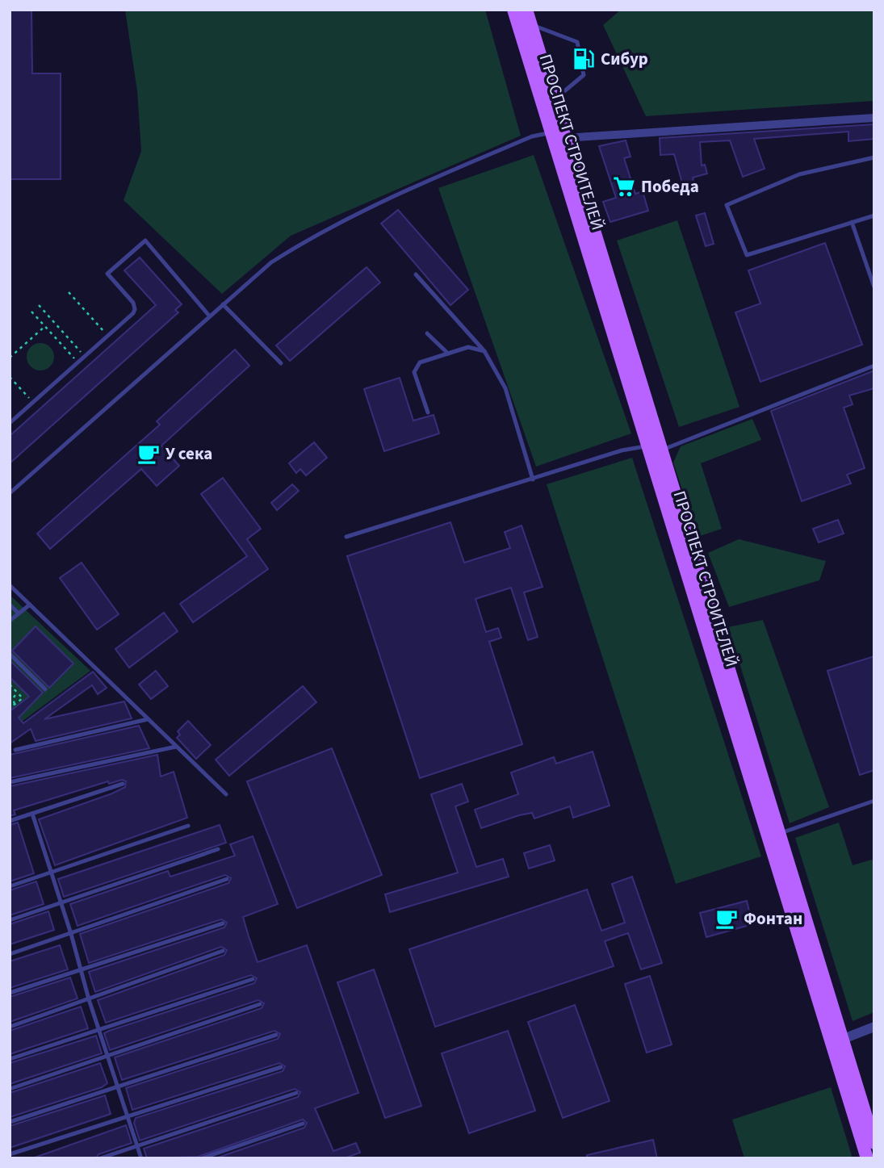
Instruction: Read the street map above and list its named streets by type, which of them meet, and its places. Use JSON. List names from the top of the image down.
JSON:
{
  "streets": {
    "main road": ["ПРОСПЕКТ СТРОИТЕЛЕЙ"]
  },
  "places": {
    "fuel station": ["Сибур"],
    "supermarket": ["Победа"],
    "cafe": ["У сека", "Фонтан"]
  }
}
